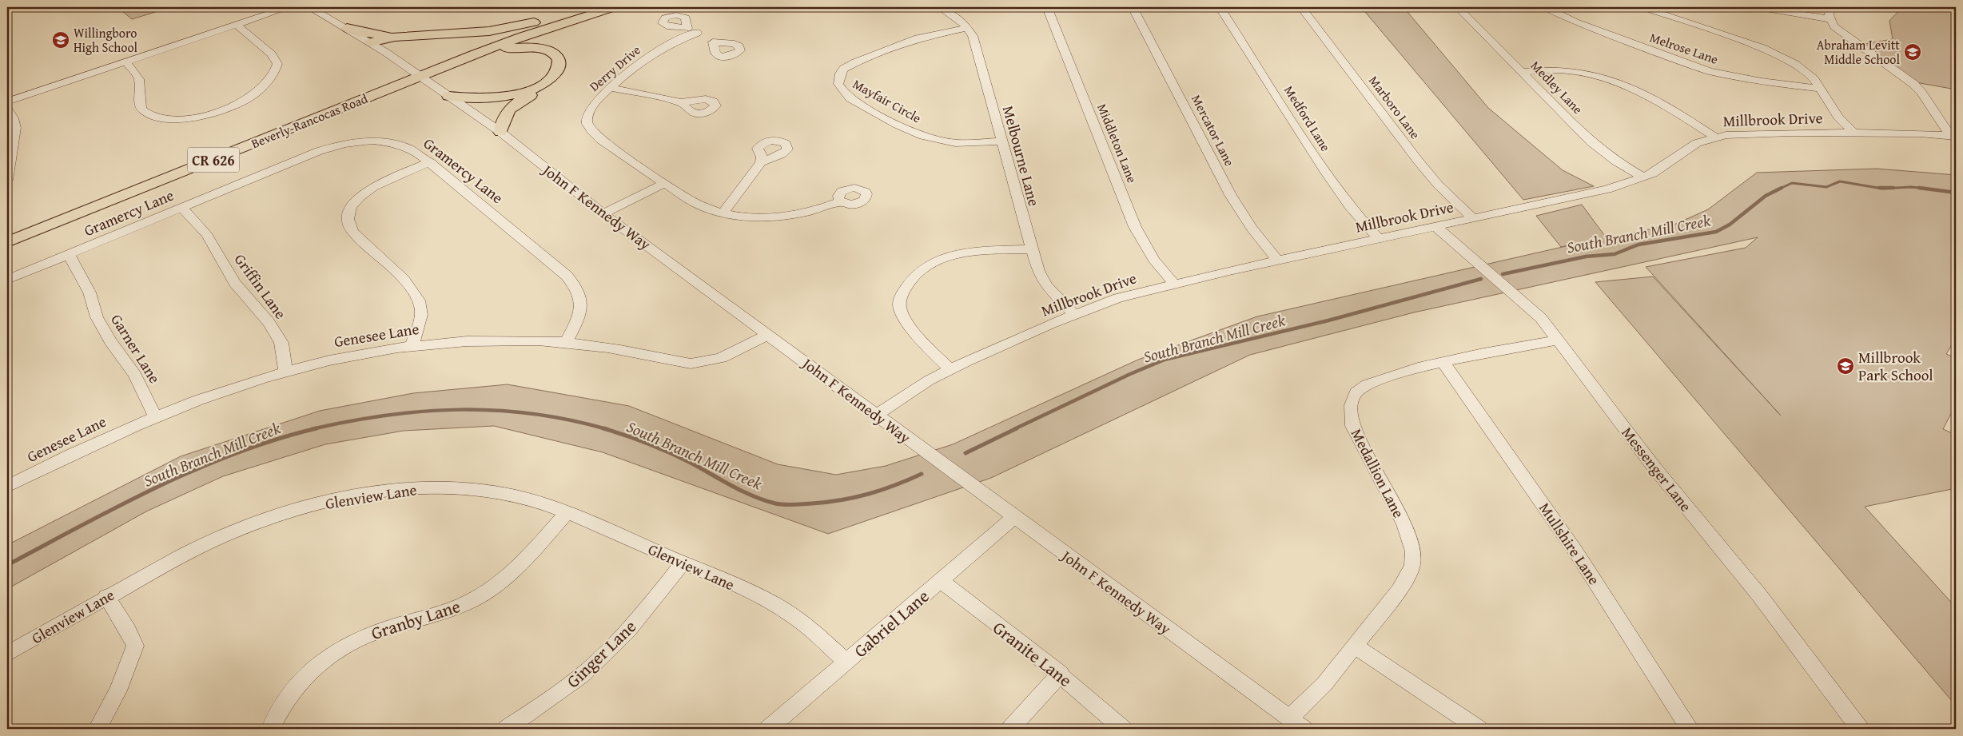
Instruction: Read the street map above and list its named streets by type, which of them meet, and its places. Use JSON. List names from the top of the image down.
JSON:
{
  "streets": {
    "main road": ["Beverly-Rancocas Road", "CR 626"],
    "street": [
      "Melrose Lane",
      "Derry Drive",
      "Medley Lane",
      "Mayfair Circle",
      "Marboro Lane",
      "Medford Lane",
      "Millbrook Drive",
      "Mercator Lane",
      "Middleton Lane",
      "Melbourne Lane",
      "Gramercy Lane",
      "John F Kennedy Way",
      "Griffin Lane",
      "Genesee Lane",
      "Garner Lane",
      "Messenger Lane",
      "Medallion Lane",
      "Glenview Lane",
      "Mullshire Lane",
      "Granby Lane",
      "Gabriel Lane",
      "Ginger Lane",
      "Granite Lane"
    ]
  },
  "crossings": [
    ["Medley Lane", "Millbrook Drive"],
    ["Mayfair Circle", "Melbourne Lane"],
    ["Marboro Lane", "Millbrook Drive"],
    ["Medford Lane", "Millbrook Drive"],
    ["Millbrook Drive", "Mercator Lane"],
    ["Millbrook Drive", "Middleton Lane"],
    ["Millbrook Drive", "Melbourne Lane"],
    ["Millbrook Drive", "John F Kennedy Way"],
    ["Millbrook Drive", "Messenger Lane"],
    ["Beverly-Rancocas Road", "John F Kennedy Way"],
    ["Gramercy Lane", "Griffin Lane"],
    ["Gramercy Lane", "Genesee Lane"],
    ["Gramercy Lane", "Garner Lane"],
    ["John F Kennedy Way", "Genesee Lane"],
    ["John F Kennedy Way", "Medallion Lane"],
    ["John F Kennedy Way", "Gabriel Lane"],
    ["Griffin Lane", "Genesee Lane"],
    ["Genesee Lane", "Garner Lane"],
    ["Messenger Lane", "Medallion Lane"],
    ["Medallion Lane", "Mullshire Lane"],
    ["Glenview Lane", "Granby Lane"],
    ["Glenview Lane", "Gabriel Lane"],
    ["Glenview Lane", "Ginger Lane"],
    ["Gabriel Lane", "Granite Lane"]
  ],
  "water": ["South Branch Mill Creek"],
  "places": {
    "school or university": ["Willingboro High School", "Abraham Levitt Middle School", "Millbrook Park School"]
  }
}
